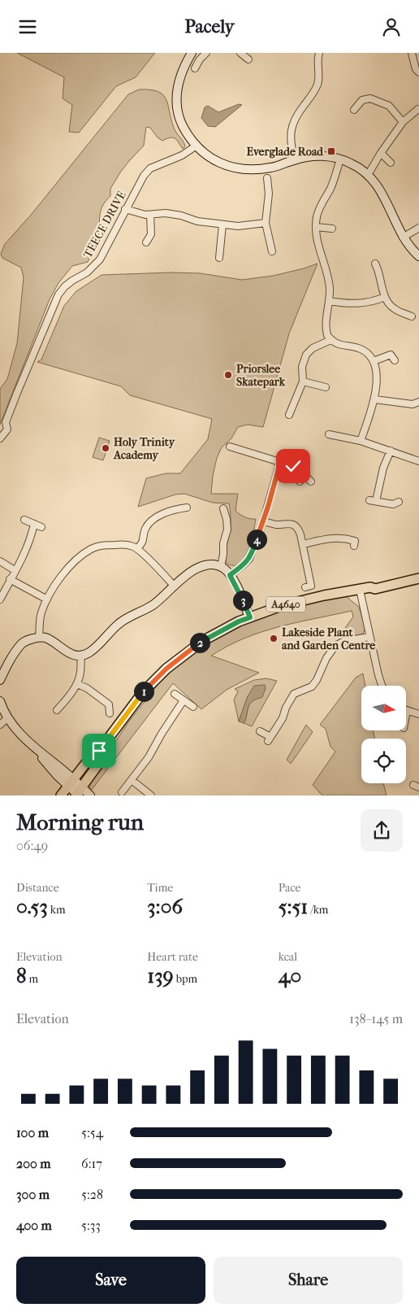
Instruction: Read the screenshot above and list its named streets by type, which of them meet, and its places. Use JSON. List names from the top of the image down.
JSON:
{
  "streets": {
    "main road": ["A4640"],
    "street": ["TEECE DRIVE"]
  },
  "places": {
    "transit": ["Everglade Road"],
    "other": ["Priorslee Skatepark", "Holy Trinity Academy", "Lakeside Plant and Garden Centre"]
  },
  "north": "right",
  "page": {
    "header": "Pacely",
    "pins": [
      "4",
      "3",
      "2",
      "1"
    ],
    "heading": ["Morning run", "06:49"],
    "stats": [
      ["Distance", "0.53 km"],
      ["Time", "3:06"],
      ["Pace", "5:51 /km"],
      ["Elevation", "8 m"],
      ["Heart rate", "139 bpm"],
      ["kcal", "40"]
    ],
    "chart": ["Elevation", "138–145 m"],
    "list": [
      {
        "name": "100 m",
        "note": "5:54"
      },
      {
        "name": "200 m",
        "note": "6:17"
      },
      {
        "name": "300 m",
        "note": "5:28"
      },
      {
        "name": "400 m",
        "note": "5:33"
      }
    ],
    "buttons": ["Save", "Share"]
  }
}
